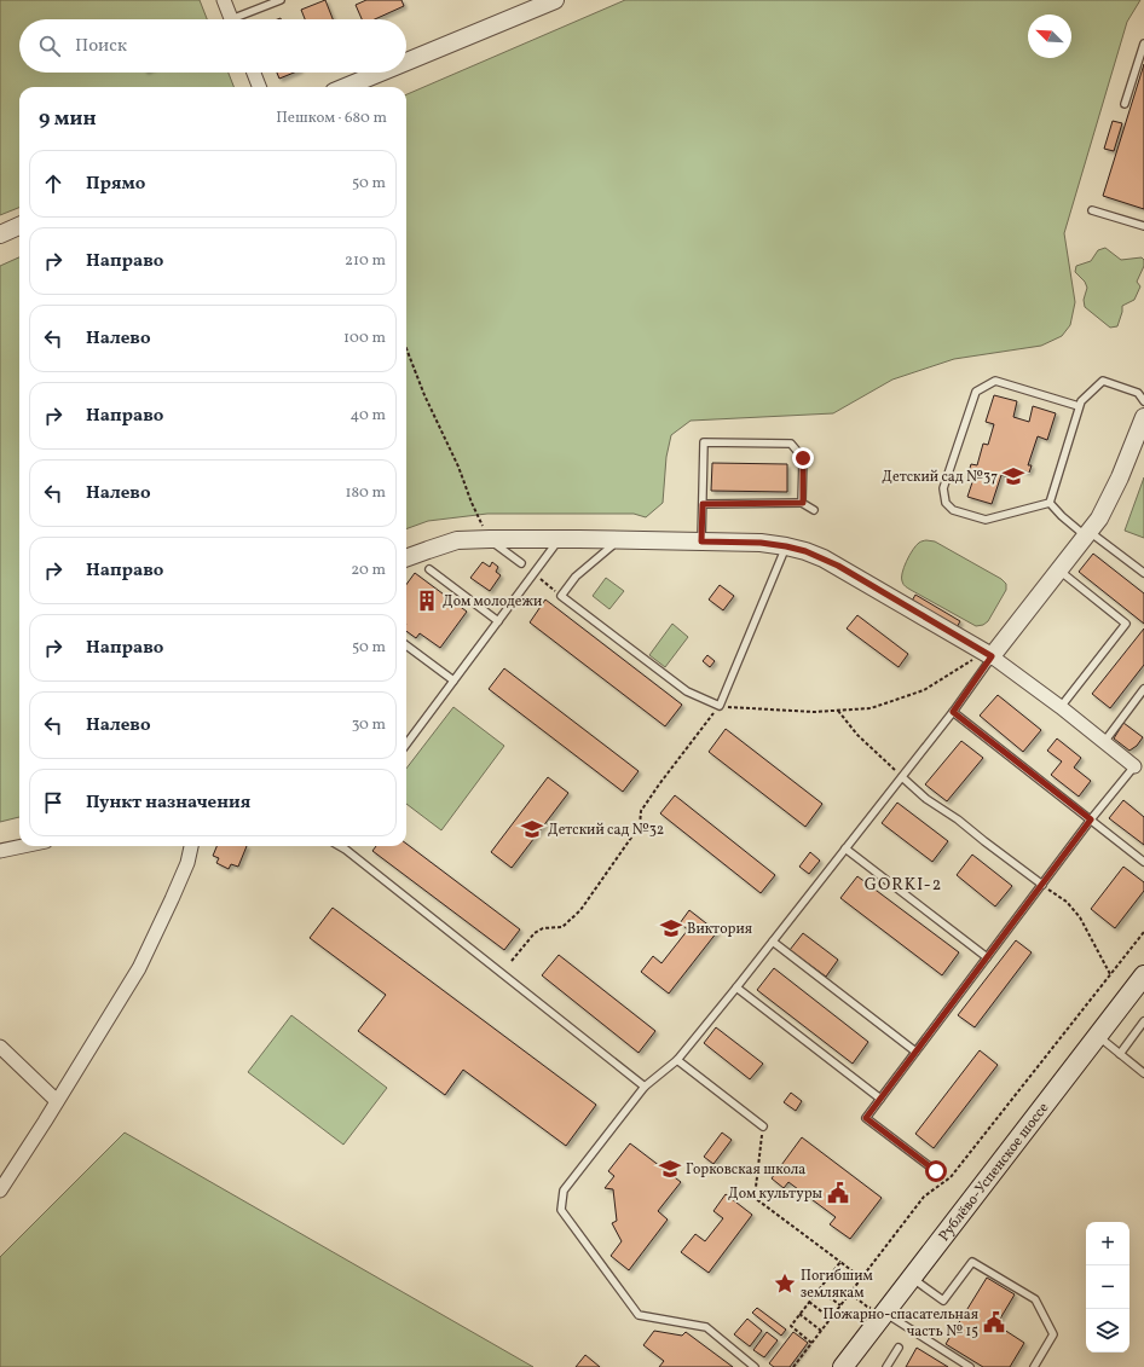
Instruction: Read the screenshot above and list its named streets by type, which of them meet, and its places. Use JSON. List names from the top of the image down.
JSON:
{
  "streets": {
    "main road": ["Рублёво-Успенское шоссе"]
  },
  "districts": ["GORKI-2"],
  "places": {
    "school or university": [
      "Детский сад №37",
      "Детский сад №32",
      "Виктория",
      "Горковская школа"
    ],
    "building": ["Дом молодежи"],
    "public building": ["Дом культуры", "Пожарно-спасательная часть № 15"],
    "place": ["Погибшим землякам"]
  },
  "north": "top left",
  "page": {
    "search": "Поиск",
    "heading": ["9 мин", "Пешком · 680 m"],
    "list": [
      ["Прямо", "50 m"],
      ["Направо", "210 m"],
      ["Налево", "100 m"],
      ["Направо", "40 m"],
      ["Налево", "180 m"],
      ["Направо", "20 m"],
      ["Направо", "50 m"],
      ["Налево", "30 m"],
      "Пункт назначения"
    ],
    "map_buttons": ["+", "−"]
  }
}
